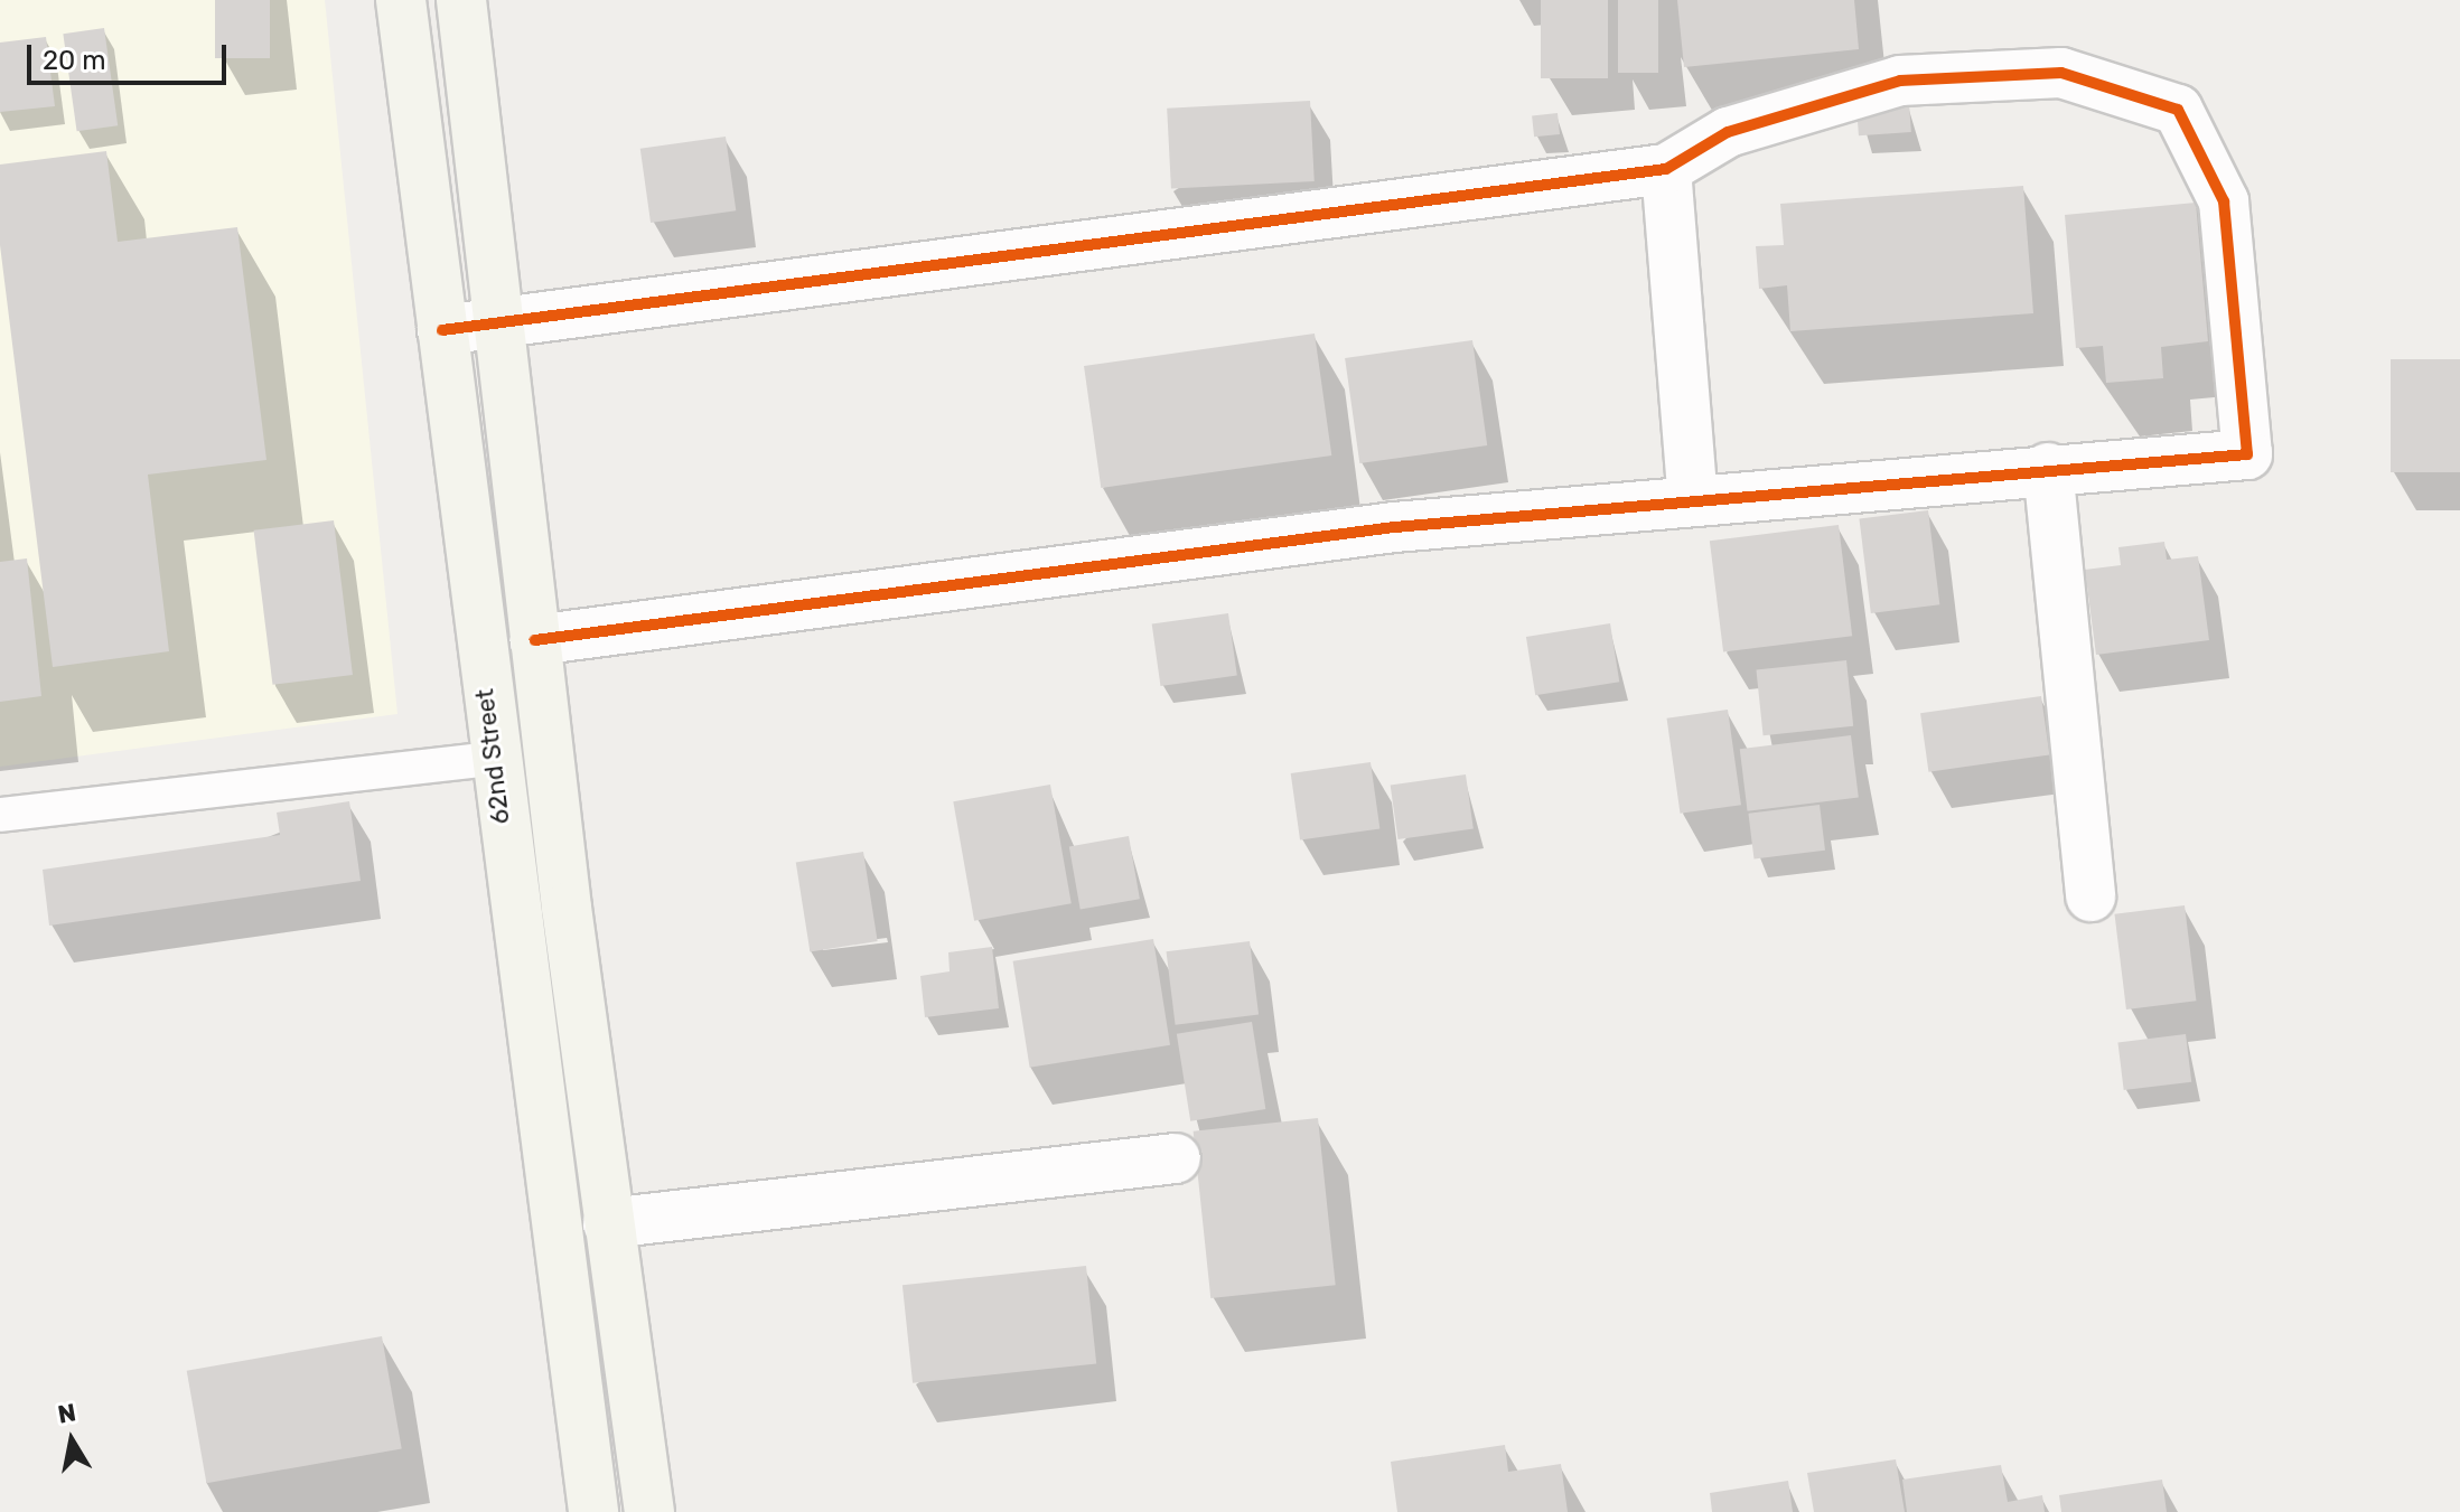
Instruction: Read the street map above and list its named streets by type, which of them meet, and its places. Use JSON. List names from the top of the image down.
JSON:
{
  "streets": {
    "main road": ["62nd Street"]
  },
  "scale_bar": "20 m",
  "north": "top"
}
